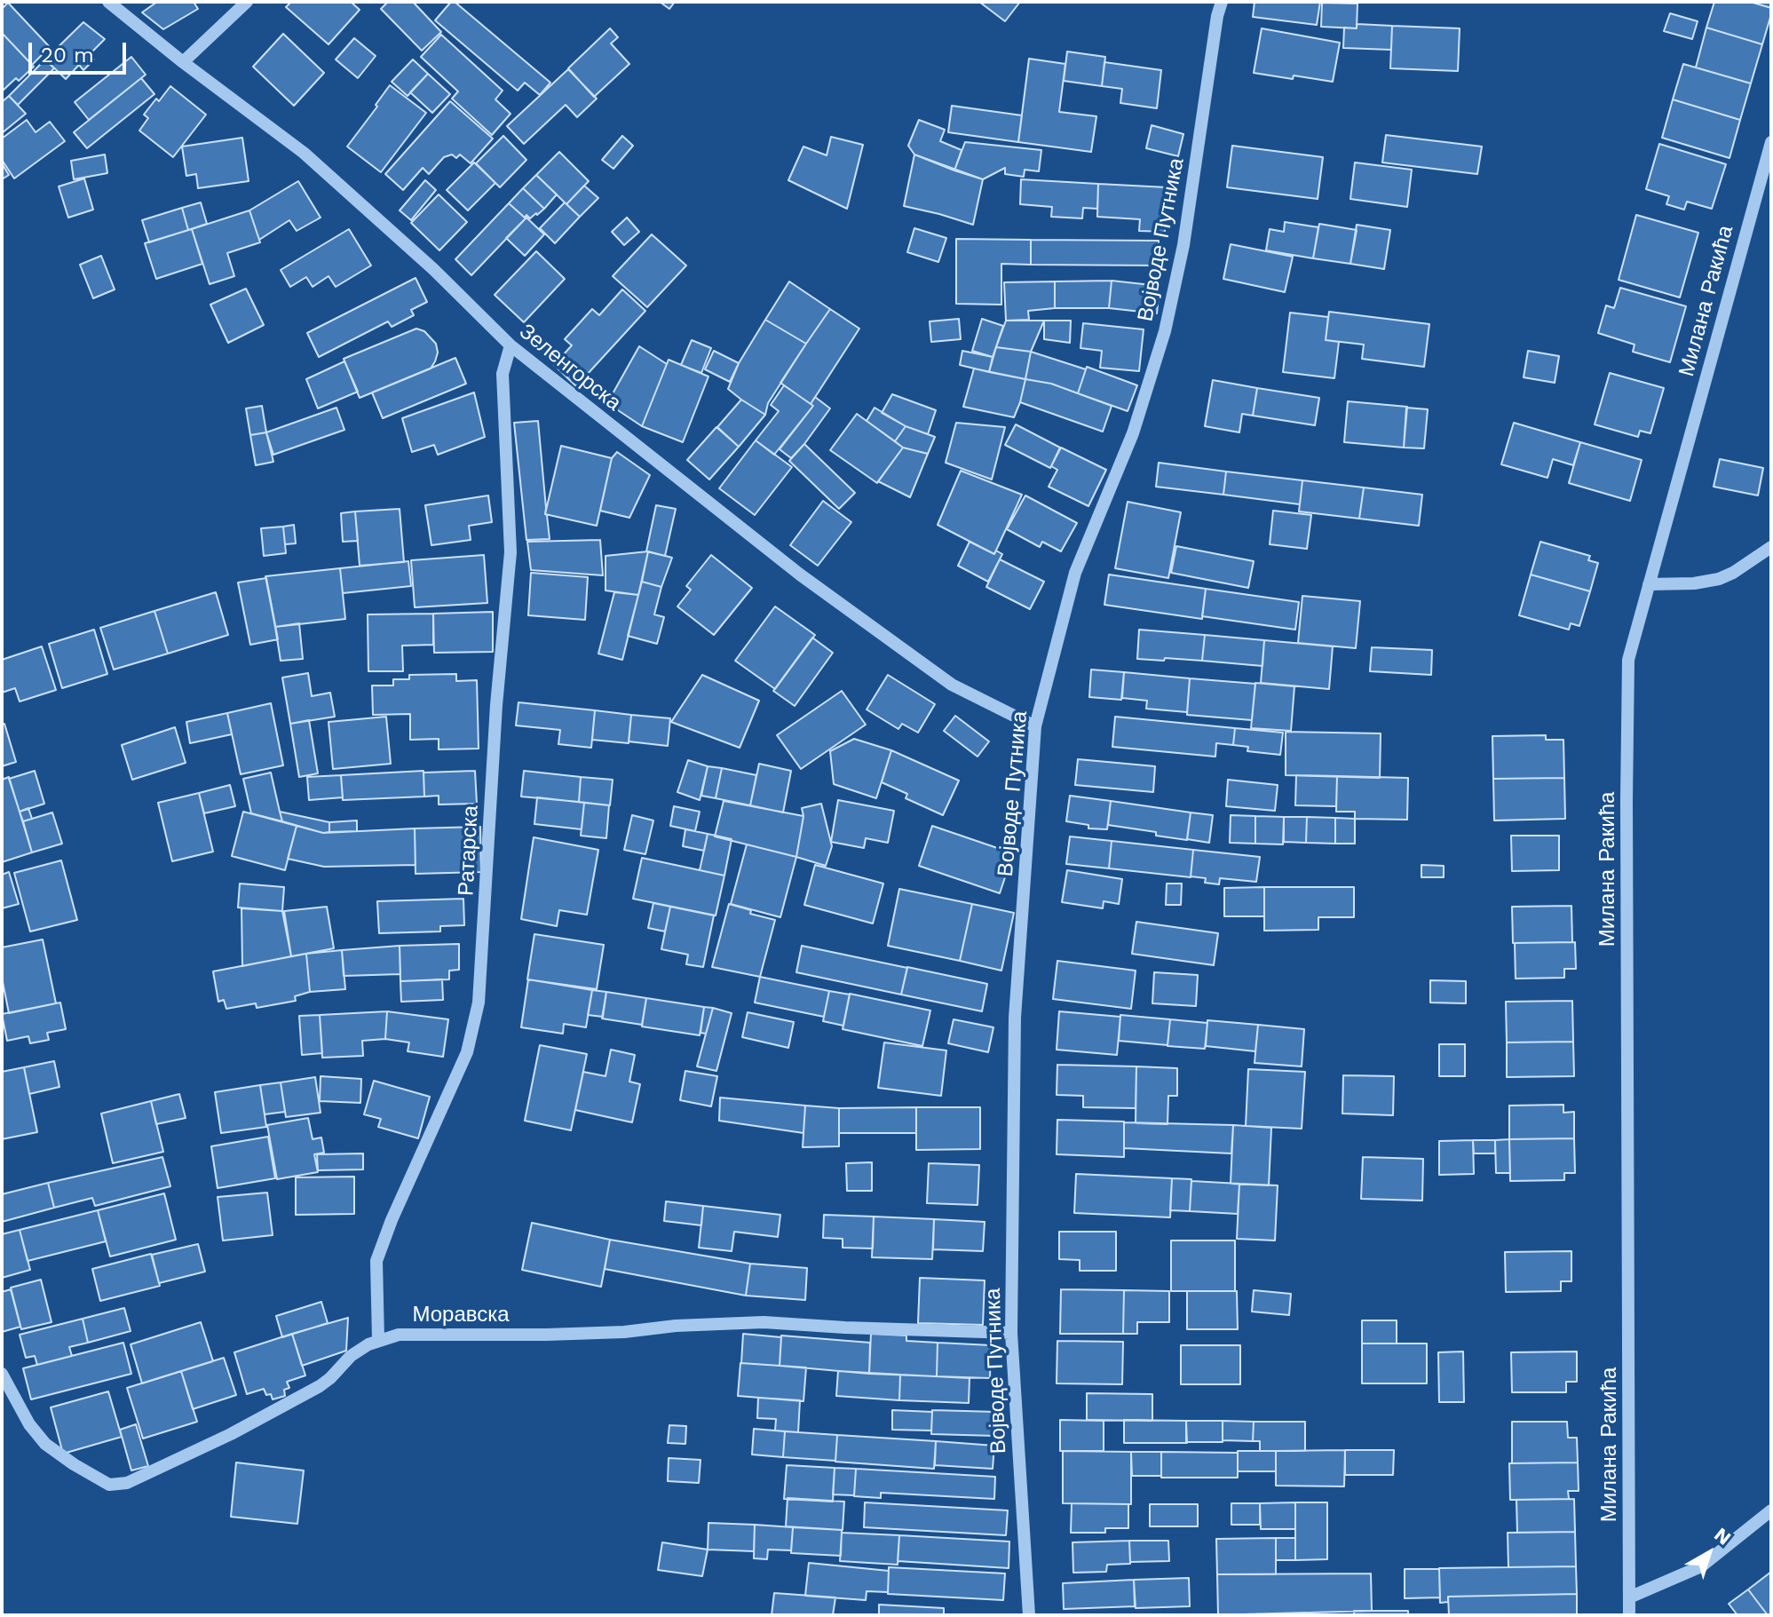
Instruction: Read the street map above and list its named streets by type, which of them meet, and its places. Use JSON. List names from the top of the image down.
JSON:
{
  "streets": {
    "street": [
      "Војводе Путника",
      "Милана Ракића",
      "Зеленгорска",
      "Ратарска",
      "Моравска"
    ]
  },
  "crossings": [
    ["Војводе Путника", "Зеленгорска"],
    ["Војводе Путника", "Моравска"],
    ["Зеленгорска", "Ратарска"],
    ["Ратарска", "Моравска"]
  ],
  "scale_bar": "20 m",
  "north": "top right"
}
